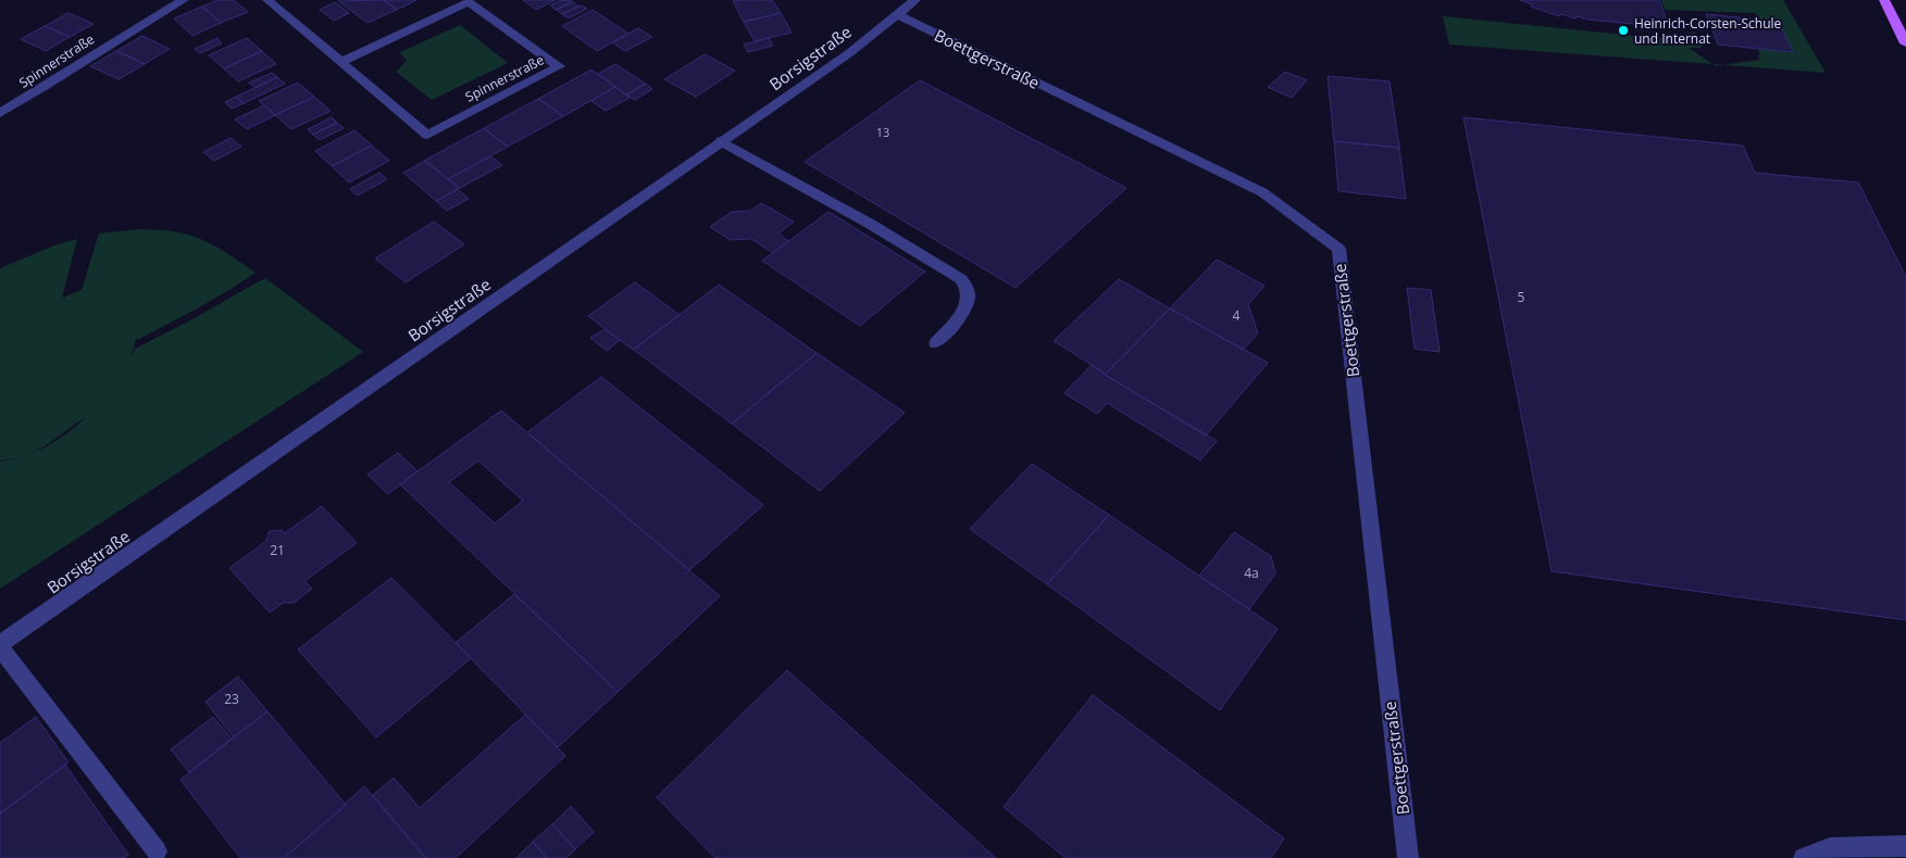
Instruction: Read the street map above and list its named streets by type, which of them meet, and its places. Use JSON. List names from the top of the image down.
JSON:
{
  "streets": {
    "street": ["Borsigstraße", "Boettgerstraße", "Spinnerstraße"]
  },
  "crossings": [
    ["Borsigstraße", "Boettgerstraße"]
  ],
  "places": ["Heinrich-Corsten-Schule und Internat"],
  "house_numbers": [
    "13",
    "5",
    "4",
    "21",
    "4a",
    "23"
  ]
}
